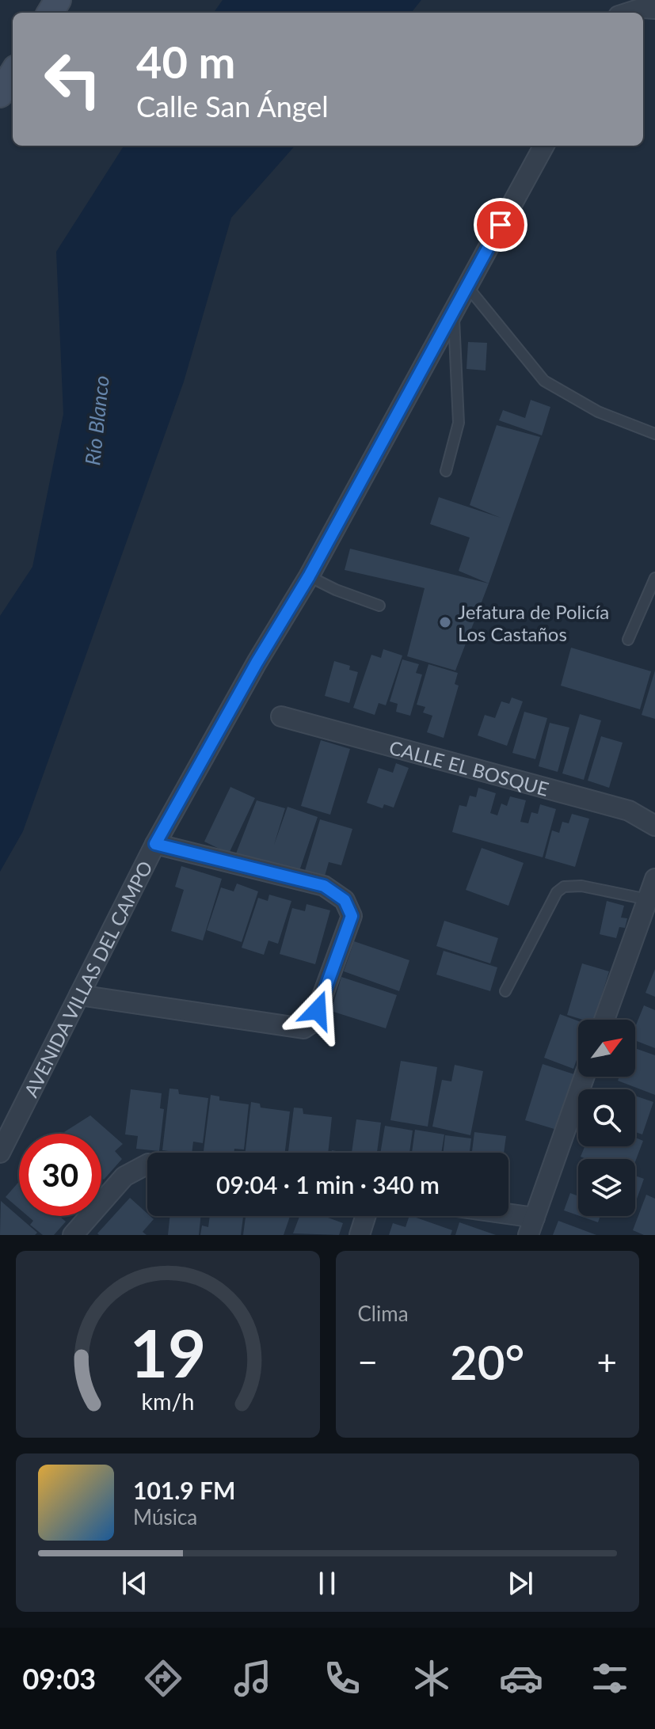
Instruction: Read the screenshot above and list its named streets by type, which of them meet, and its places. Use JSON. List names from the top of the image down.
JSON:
{
  "streets": {
    "street": ["CALLE EL BOSQUE", "AVENIDA VILLAS DEL CAMPO"]
  },
  "water": ["Río Blanco"],
  "places": ["Jefatura de Policía Los Castaños"],
  "north": "top right",
  "page": {
    "turn": ["40 m", "Calle San Ángel"],
    "limit": "30",
    "trip": "09:04 · 1 min · 340 m",
    "tile": "Clima",
    "heat": ["−", "20°", "+"],
    "song": ["101.9 FM", "Música"],
    "tabs": "09:03",
    "gauge": ["19", "km/h"]
  }
}
